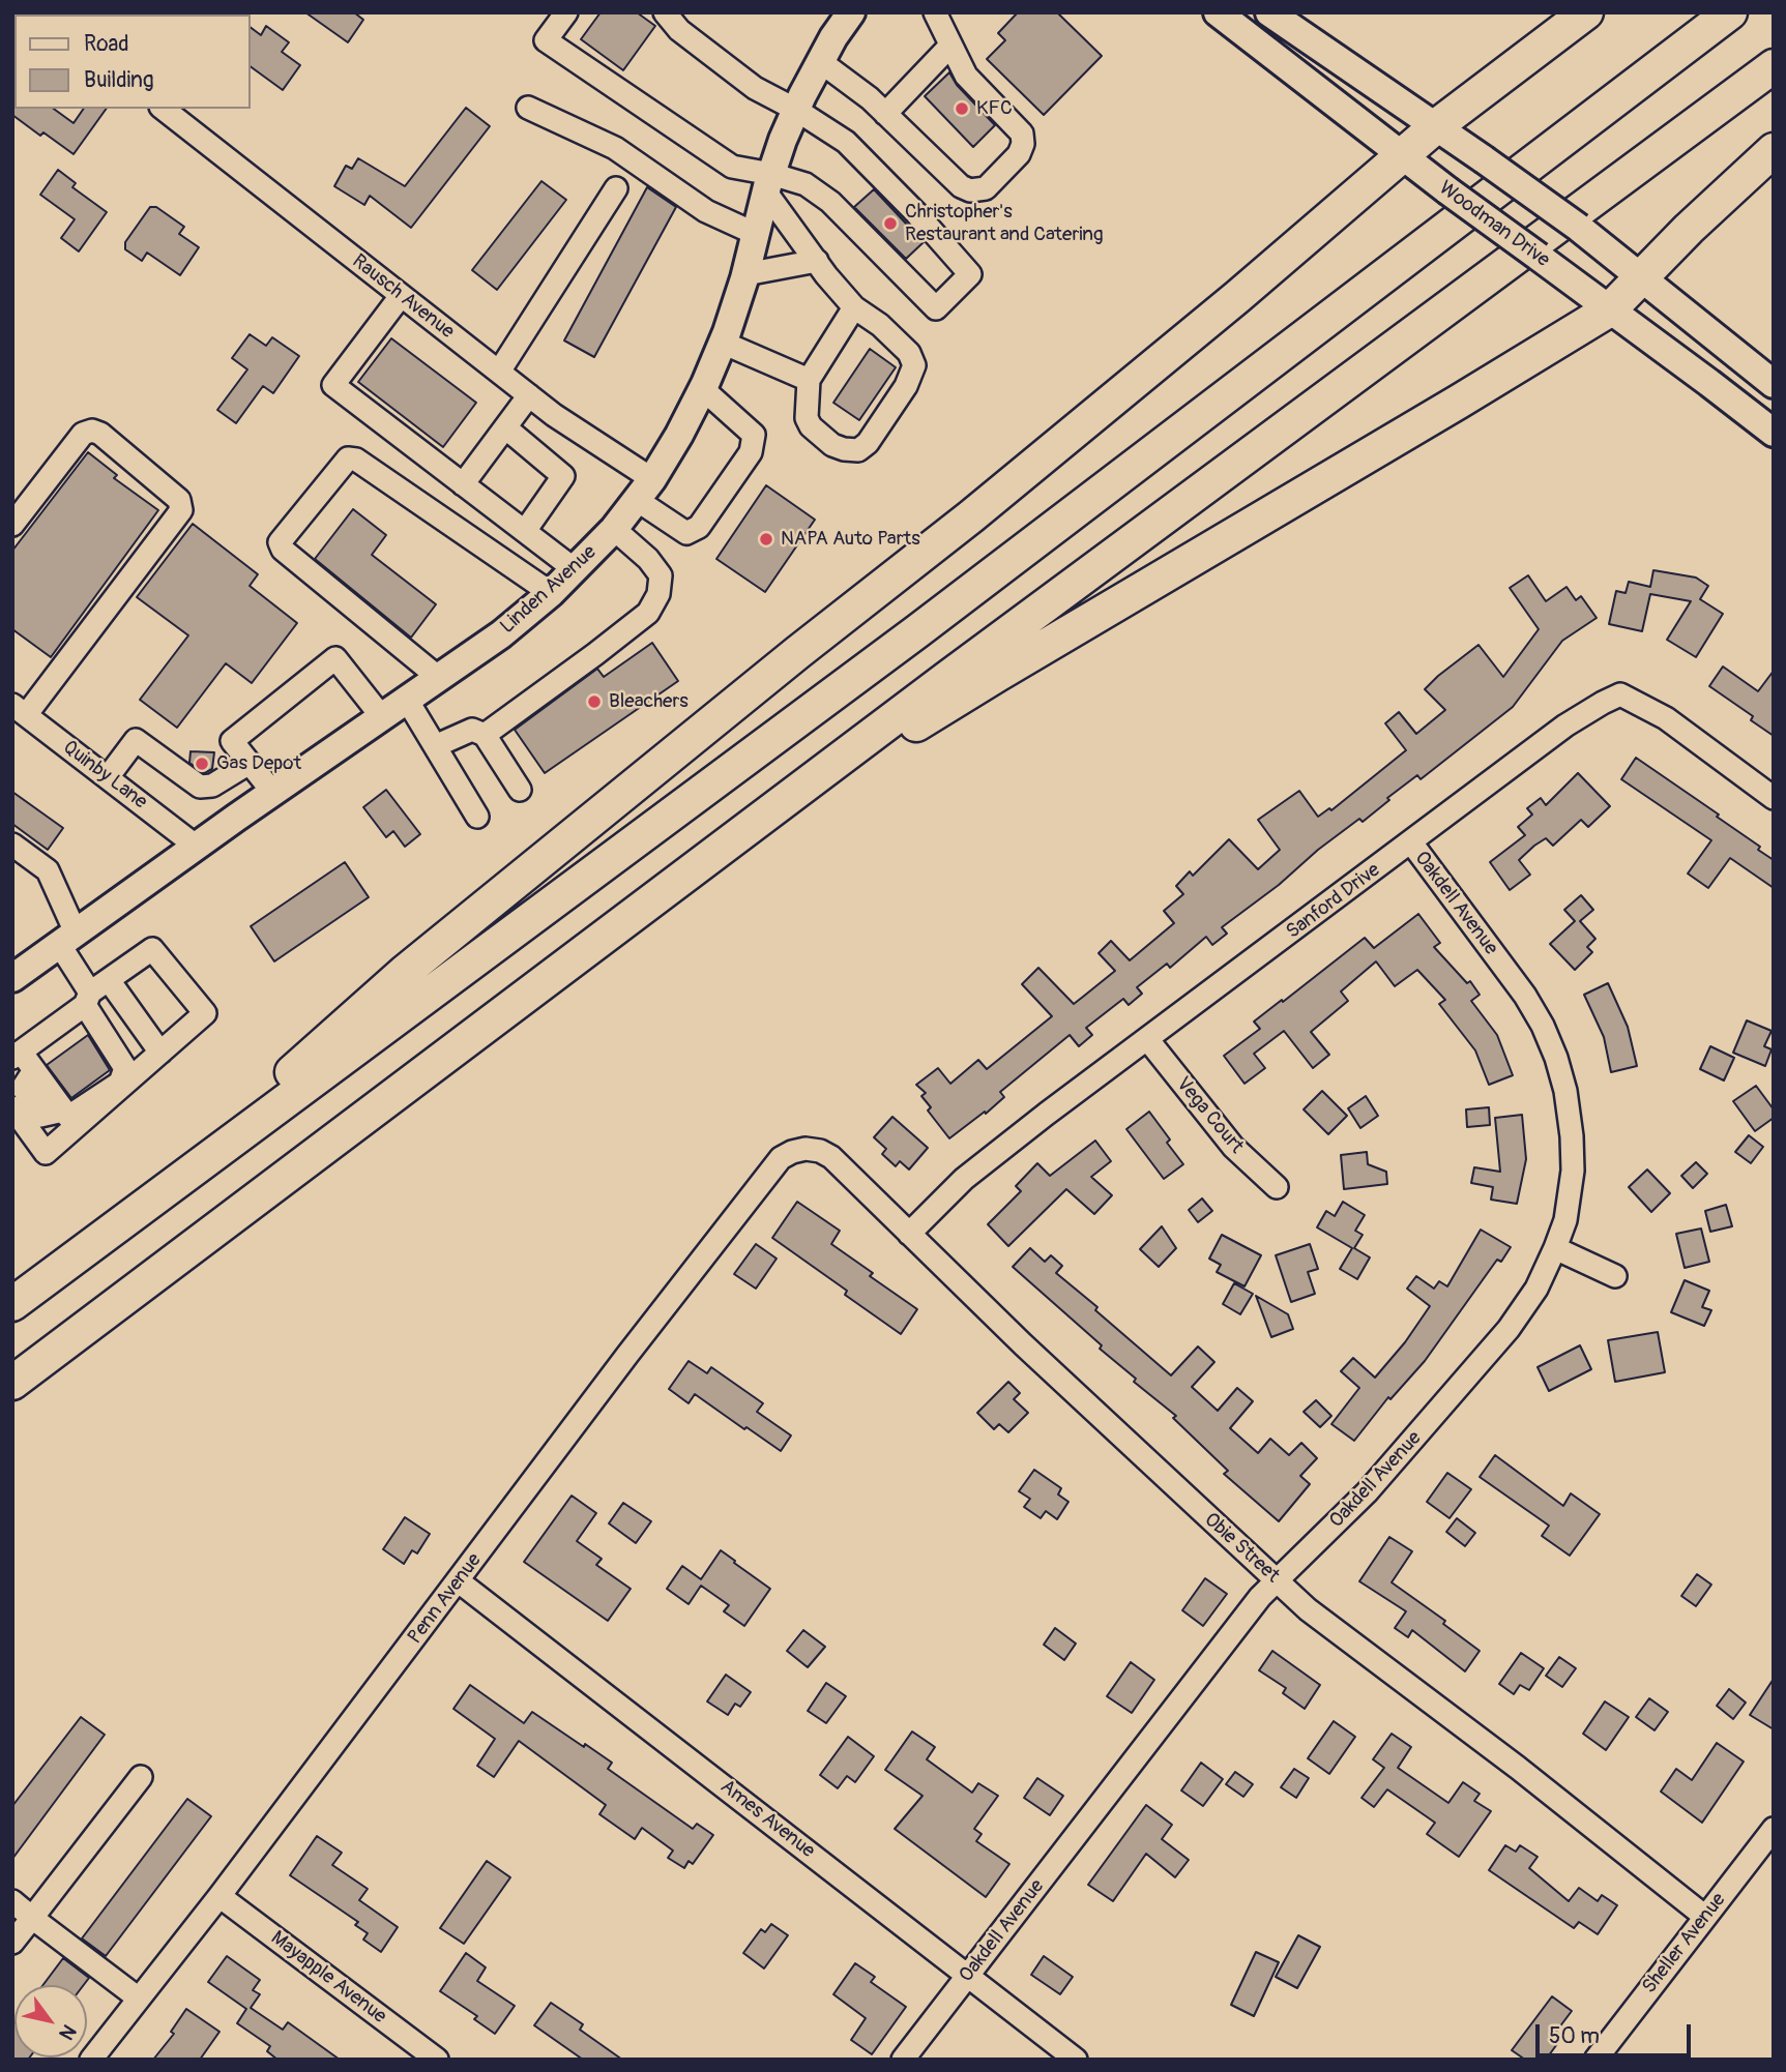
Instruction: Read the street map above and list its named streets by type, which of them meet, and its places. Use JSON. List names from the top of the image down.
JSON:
{
  "streets": {
    "main road": ["Woodman Drive", "Linden Avenue"],
    "street": [
      "Rausch Avenue",
      "Quinby Lane",
      "Sanford Drive",
      "Oakdell Avenue",
      "Vega Court",
      "Obie Street",
      "Penn Avenue",
      "Ames Avenue",
      "Sheller Avenue",
      "Mayapple Avenue"
    ]
  },
  "crossings": [
    ["Rausch Avenue", "Linden Avenue"],
    ["Linden Avenue", "Quinby Lane"],
    ["Sanford Drive", "Oakdell Avenue"],
    ["Sanford Drive", "Vega Court"],
    ["Sanford Drive", "Obie Street"],
    ["Oakdell Avenue", "Obie Street"],
    ["Oakdell Avenue", "Ames Avenue"],
    ["Obie Street", "Penn Avenue"],
    ["Obie Street", "Sheller Avenue"],
    ["Penn Avenue", "Ames Avenue"],
    ["Penn Avenue", "Mayapple Avenue"]
  ],
  "places": [
    "KFC",
    "Christopher's Restaurant and Catering",
    "NAPA Auto Parts",
    "Bleachers",
    "Gas Depot"
  ],
  "legend": ["Road", "Building"],
  "scale_bar": "50 m",
  "north": "bottom right"
}
